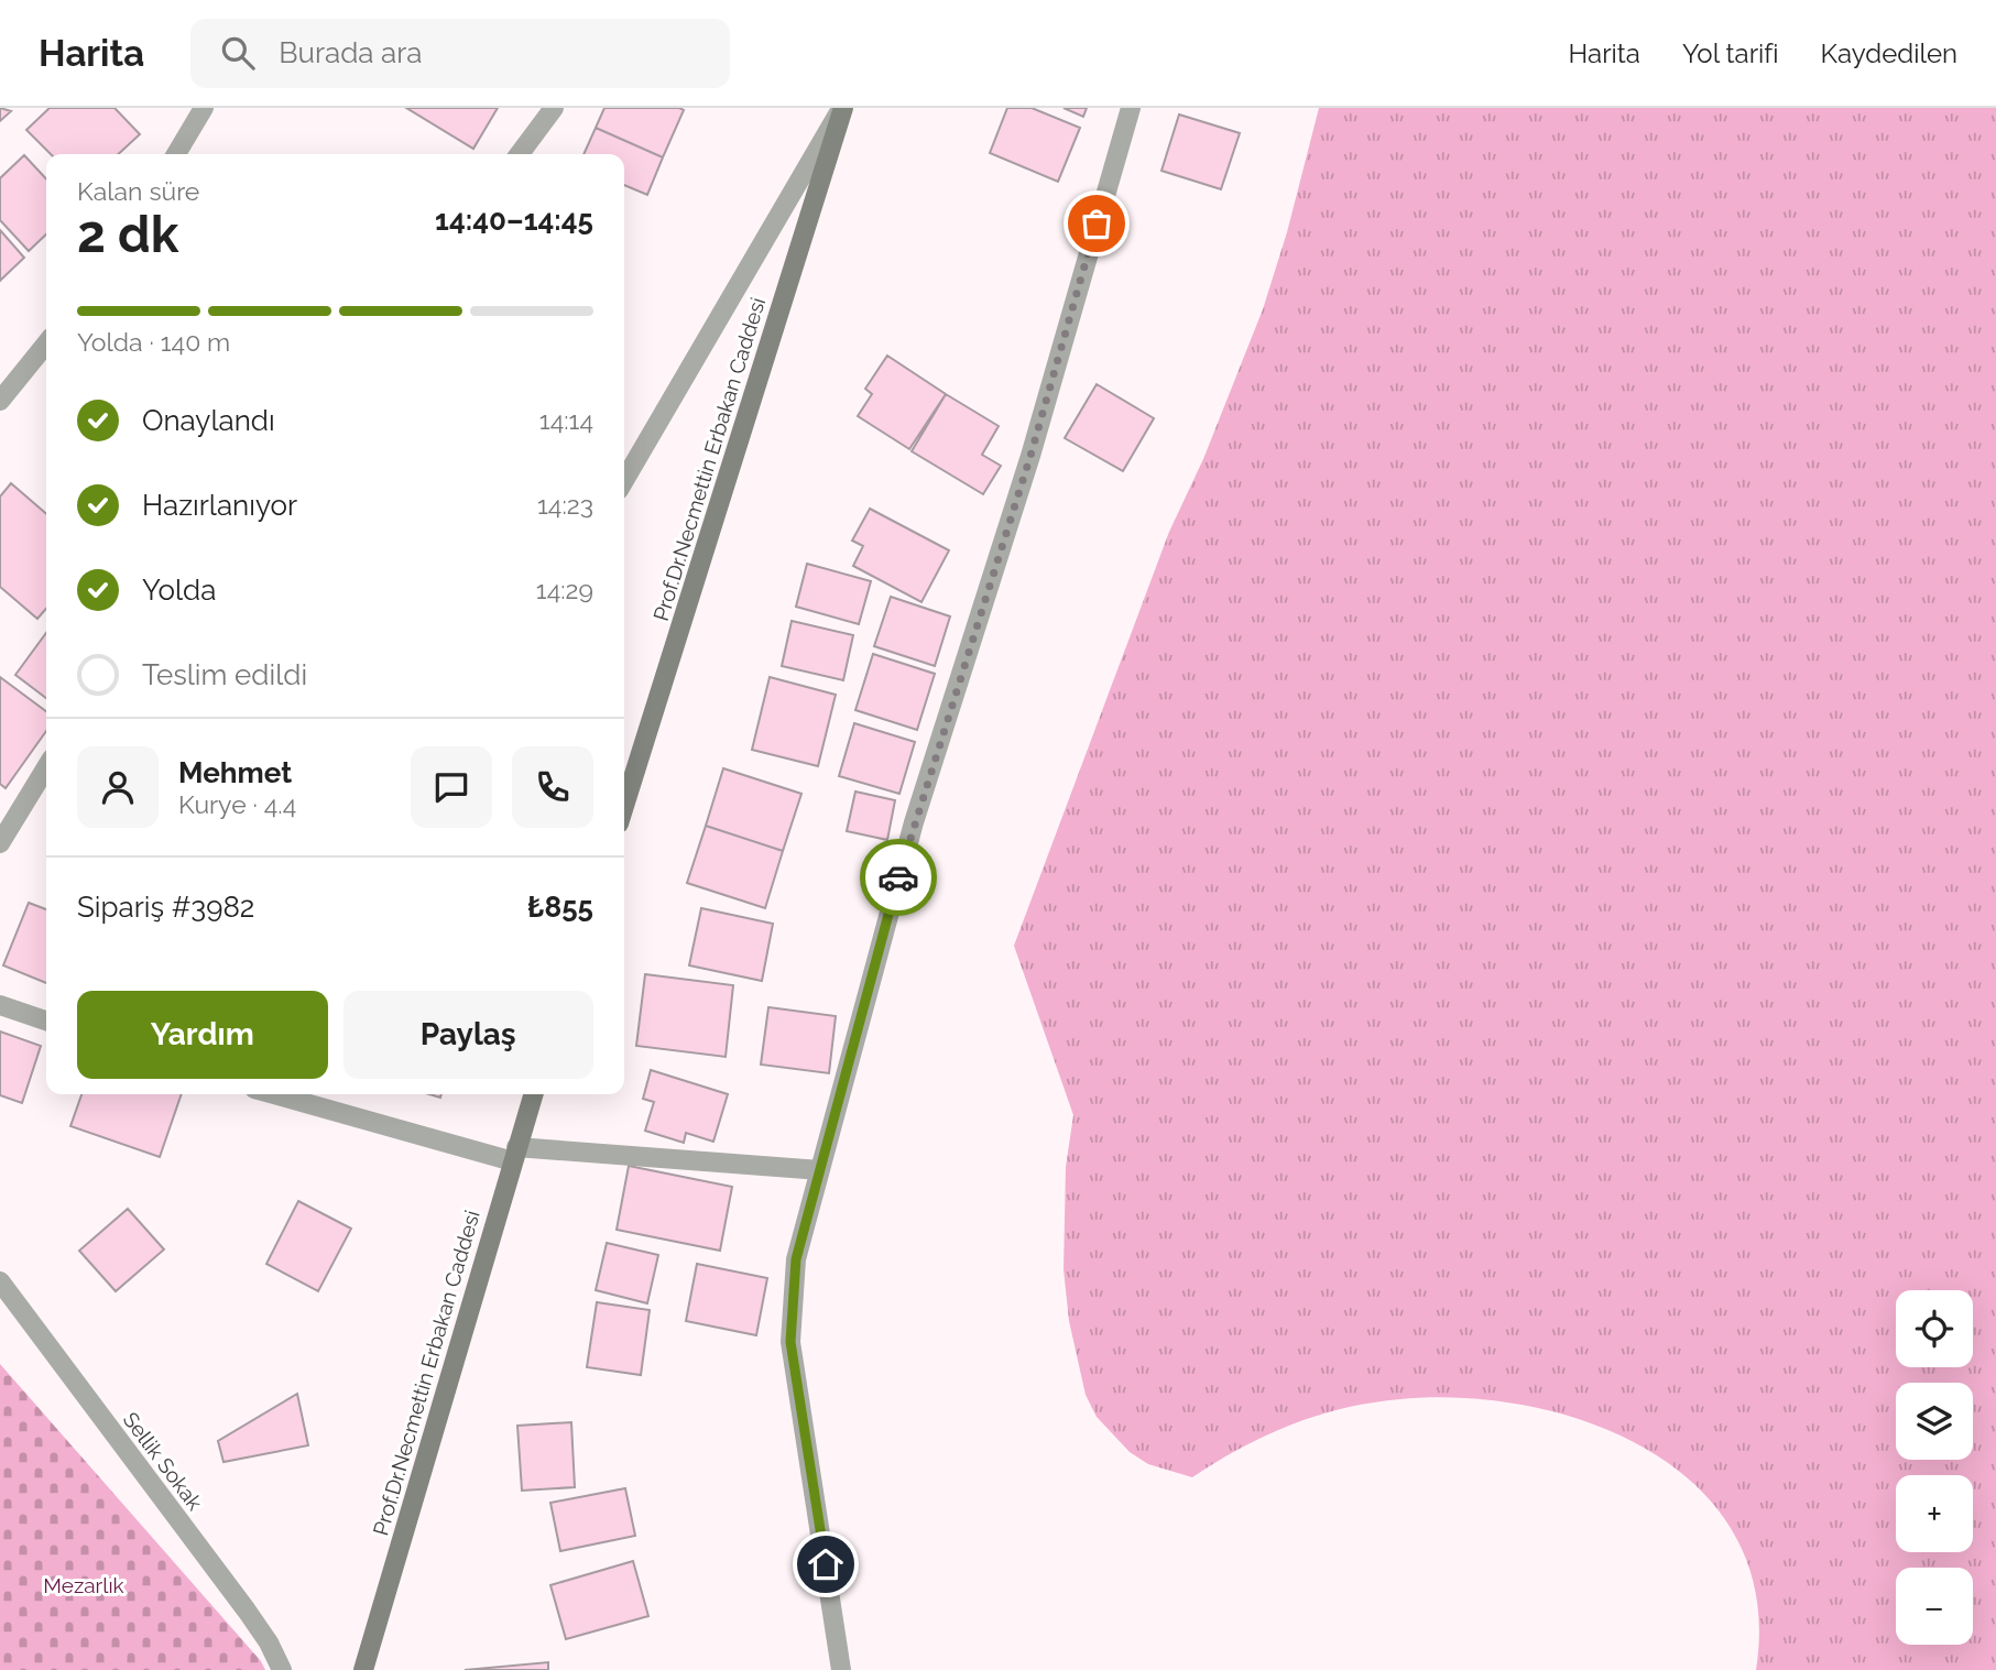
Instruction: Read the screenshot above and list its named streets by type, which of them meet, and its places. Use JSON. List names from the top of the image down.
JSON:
{
  "streets": {
    "main road": ["Prof.Dr.Necmettin Erbakan Caddesi"],
    "street": ["Sellik Sokak"]
  },
  "parks": ["Mezarlık"],
  "page": {
    "header": "Harita",
    "search": "Burada ara",
    "nav": ["Harita", "Yol tarifi", "Kaydedilen"],
    "heading": ["2 dk", "Kalan süre", "14:40–14:45"],
    "panel": [
      "Mehmet",
      "Kurye · 4.4",
      "Sipariş #3982",
      "₺855"
    ],
    "bar": "Yolda · 140 m",
    "list": [
      ["Onaylandı", "14:14"],
      ["Hazırlanıyor", "14:23"],
      ["Yolda", "14:29"],
      "Teslim edildi"
    ],
    "buttons": ["Yardım", "Paylaş"],
    "map_buttons": ["+", "−"]
  }
}
